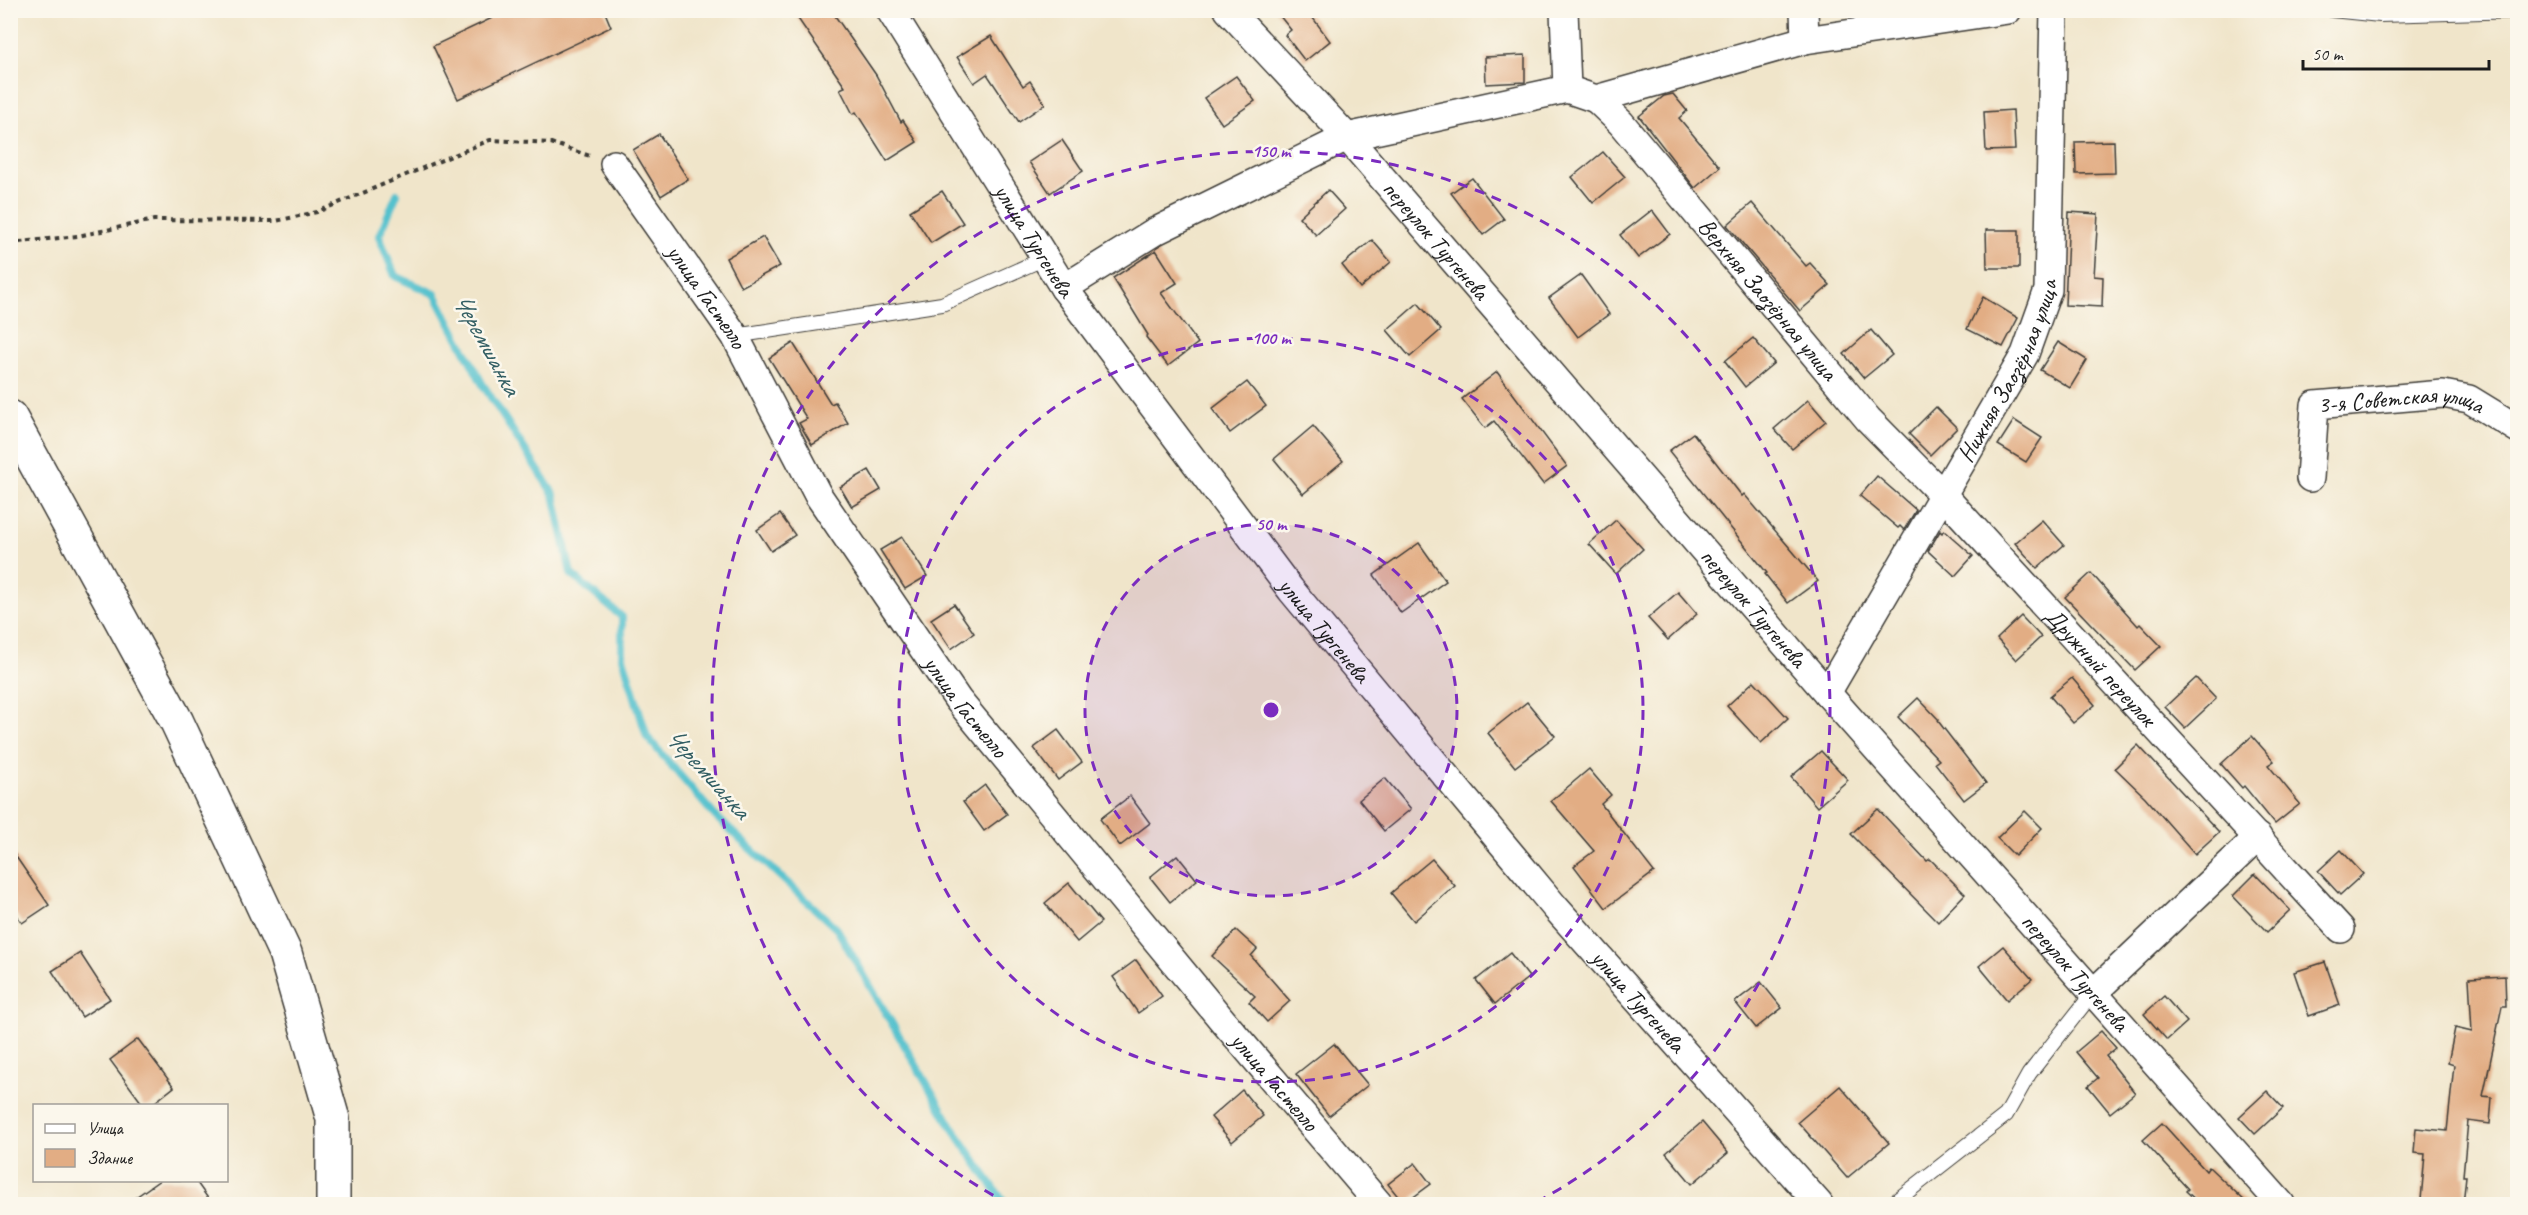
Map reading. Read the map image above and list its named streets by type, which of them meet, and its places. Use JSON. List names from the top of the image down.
{
  "streets": {
    "street": [
      "улица Тургенева",
      "переулок Тургенева",
      "улица Гастелло",
      "Верхняя Заозёрная улица",
      "Нижняя Заозёрная улица",
      "3-я Советская улица",
      "Дружный переулок"
    ]
  },
  "crossings": [
    ["переулок Тургенева", "Нижняя Заозёрная улица"],
    ["Верхняя Заозёрная улица", "Нижняя Заозёрная улица"],
    ["Верхняя Заозёрная улица", "Дружный переулок"],
    ["Нижняя Заозёрная улица", "Дружный переулок"]
  ],
  "water": ["Черемшанка"],
  "legend": ["Улица", "Здание"],
  "scale_bar": "50 m",
  "rings": ["150 m", "100 m", "50 m"]
}
